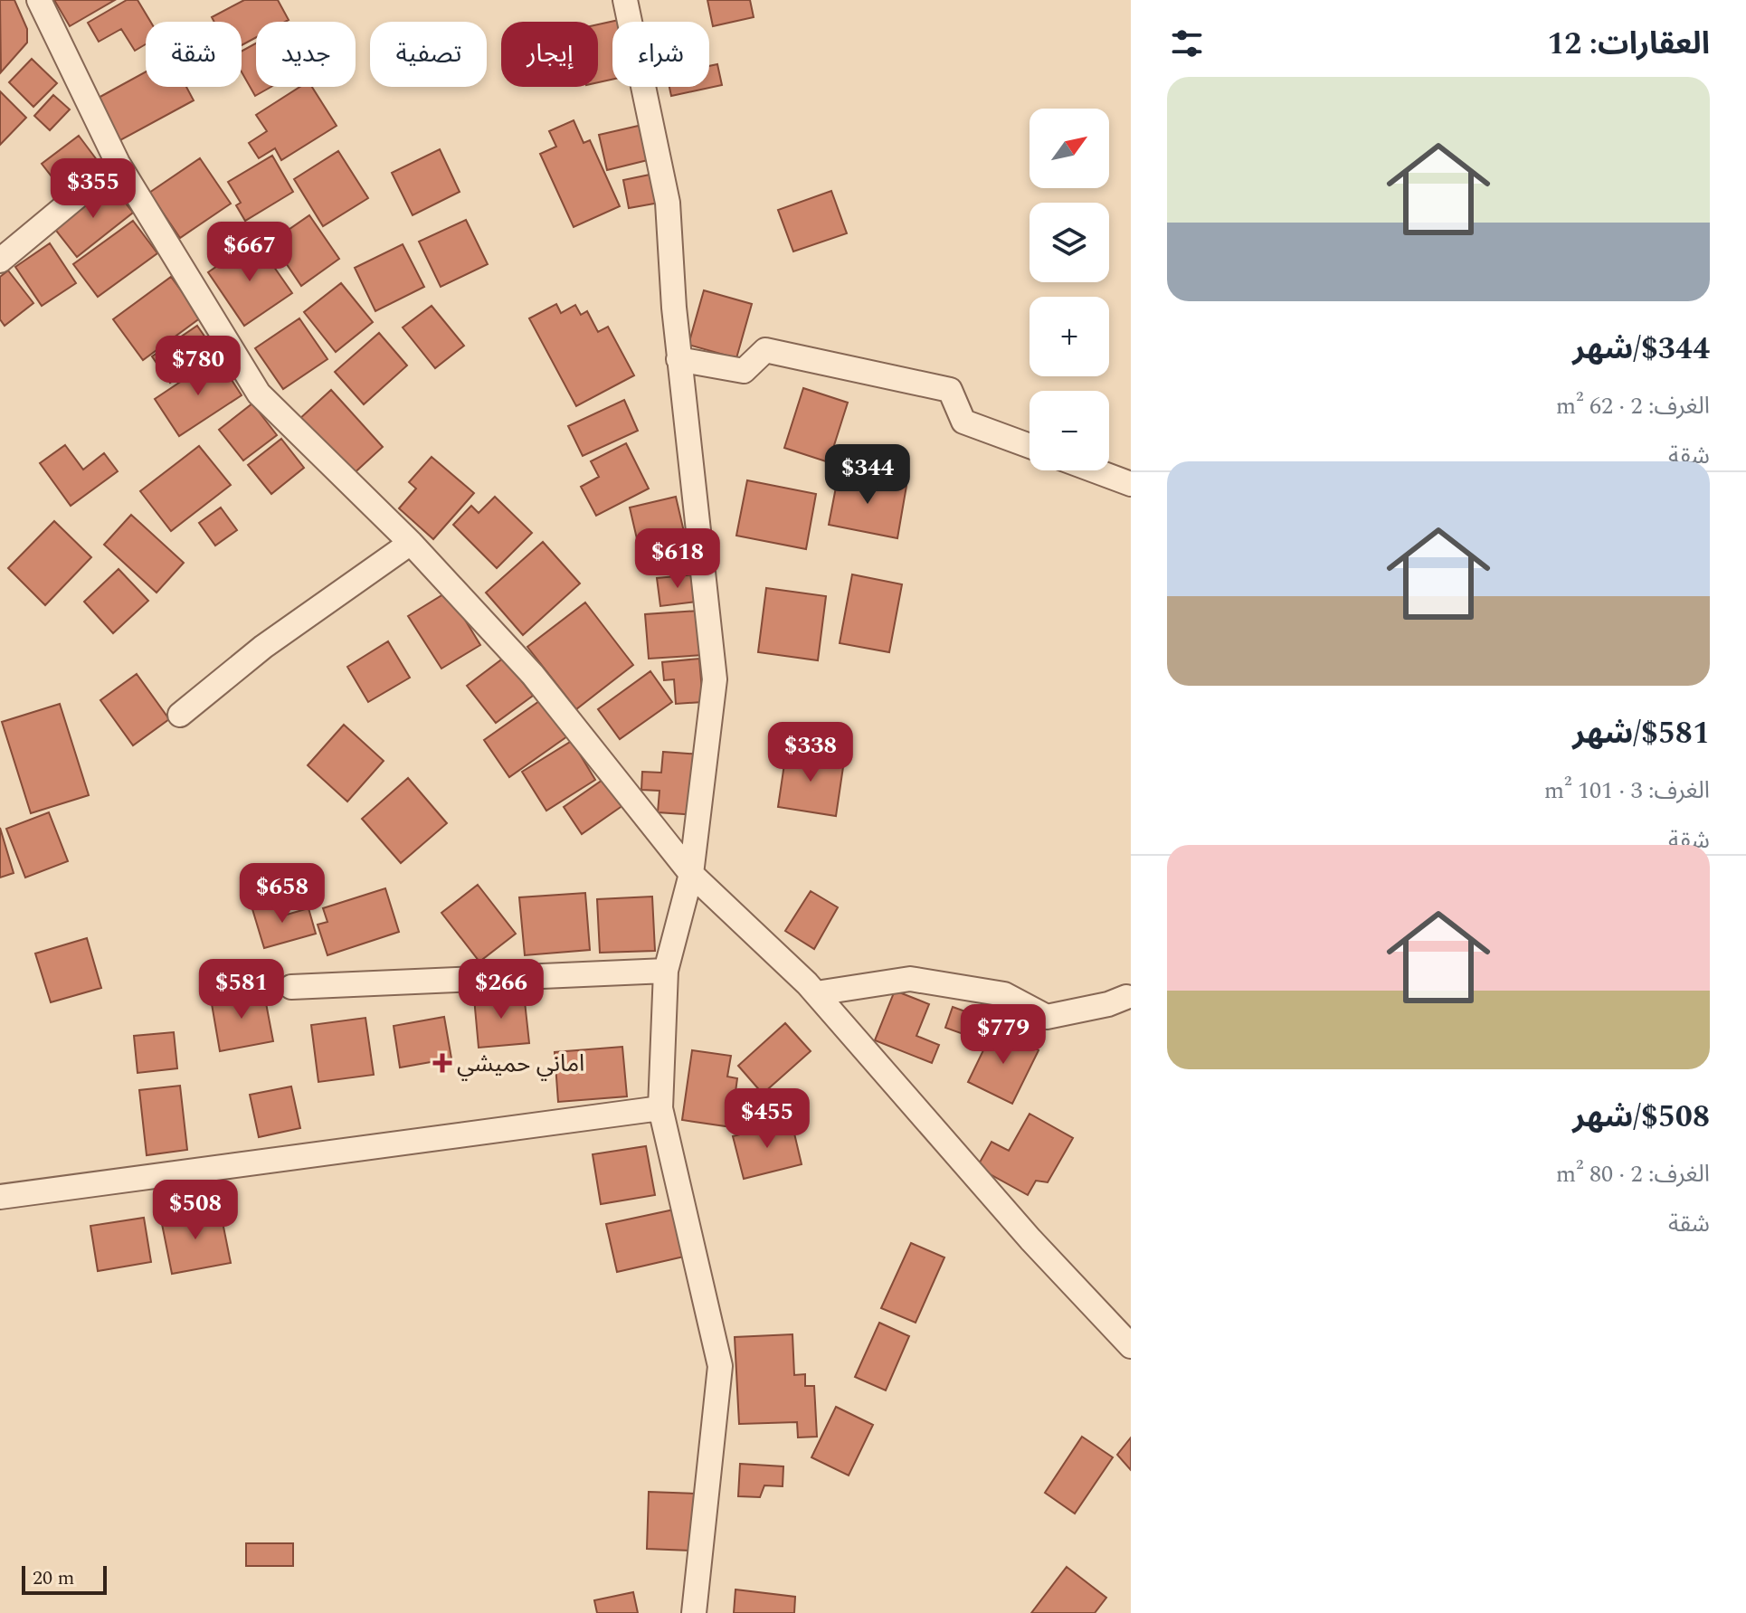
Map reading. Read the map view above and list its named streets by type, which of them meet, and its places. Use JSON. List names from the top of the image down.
{
  "places": {
    "health": ["اماني حميشي"]
  },
  "scale_bar": "20 m",
  "north": "top right",
  "page": {
    "heading": "العقارات: 12",
    "chip": [
      "شراء",
      "إيجار",
      "تصفية",
      "جديد",
      "شقة"
    ],
    "list": [
      {
        "name": "$344/شهر",
        "note": "الغرف: 2 · 62 m² · شقة"
      },
      {
        "name": "$581/شهر",
        "note": "الغرف: 3 · 101 m² · شقة"
      },
      {
        "name": "$508/شهر",
        "note": "الغرف: 2 · 80 m² · شقة"
      }
    ],
    "map_buttons": ["+", "−"],
    "price": [
      "$355",
      "$667",
      "$780",
      "$344",
      "$618",
      "$338",
      "$658",
      "$581",
      "$266",
      "$779",
      "$455",
      "$508"
    ],
    "scale": "20 m"
  }
}
